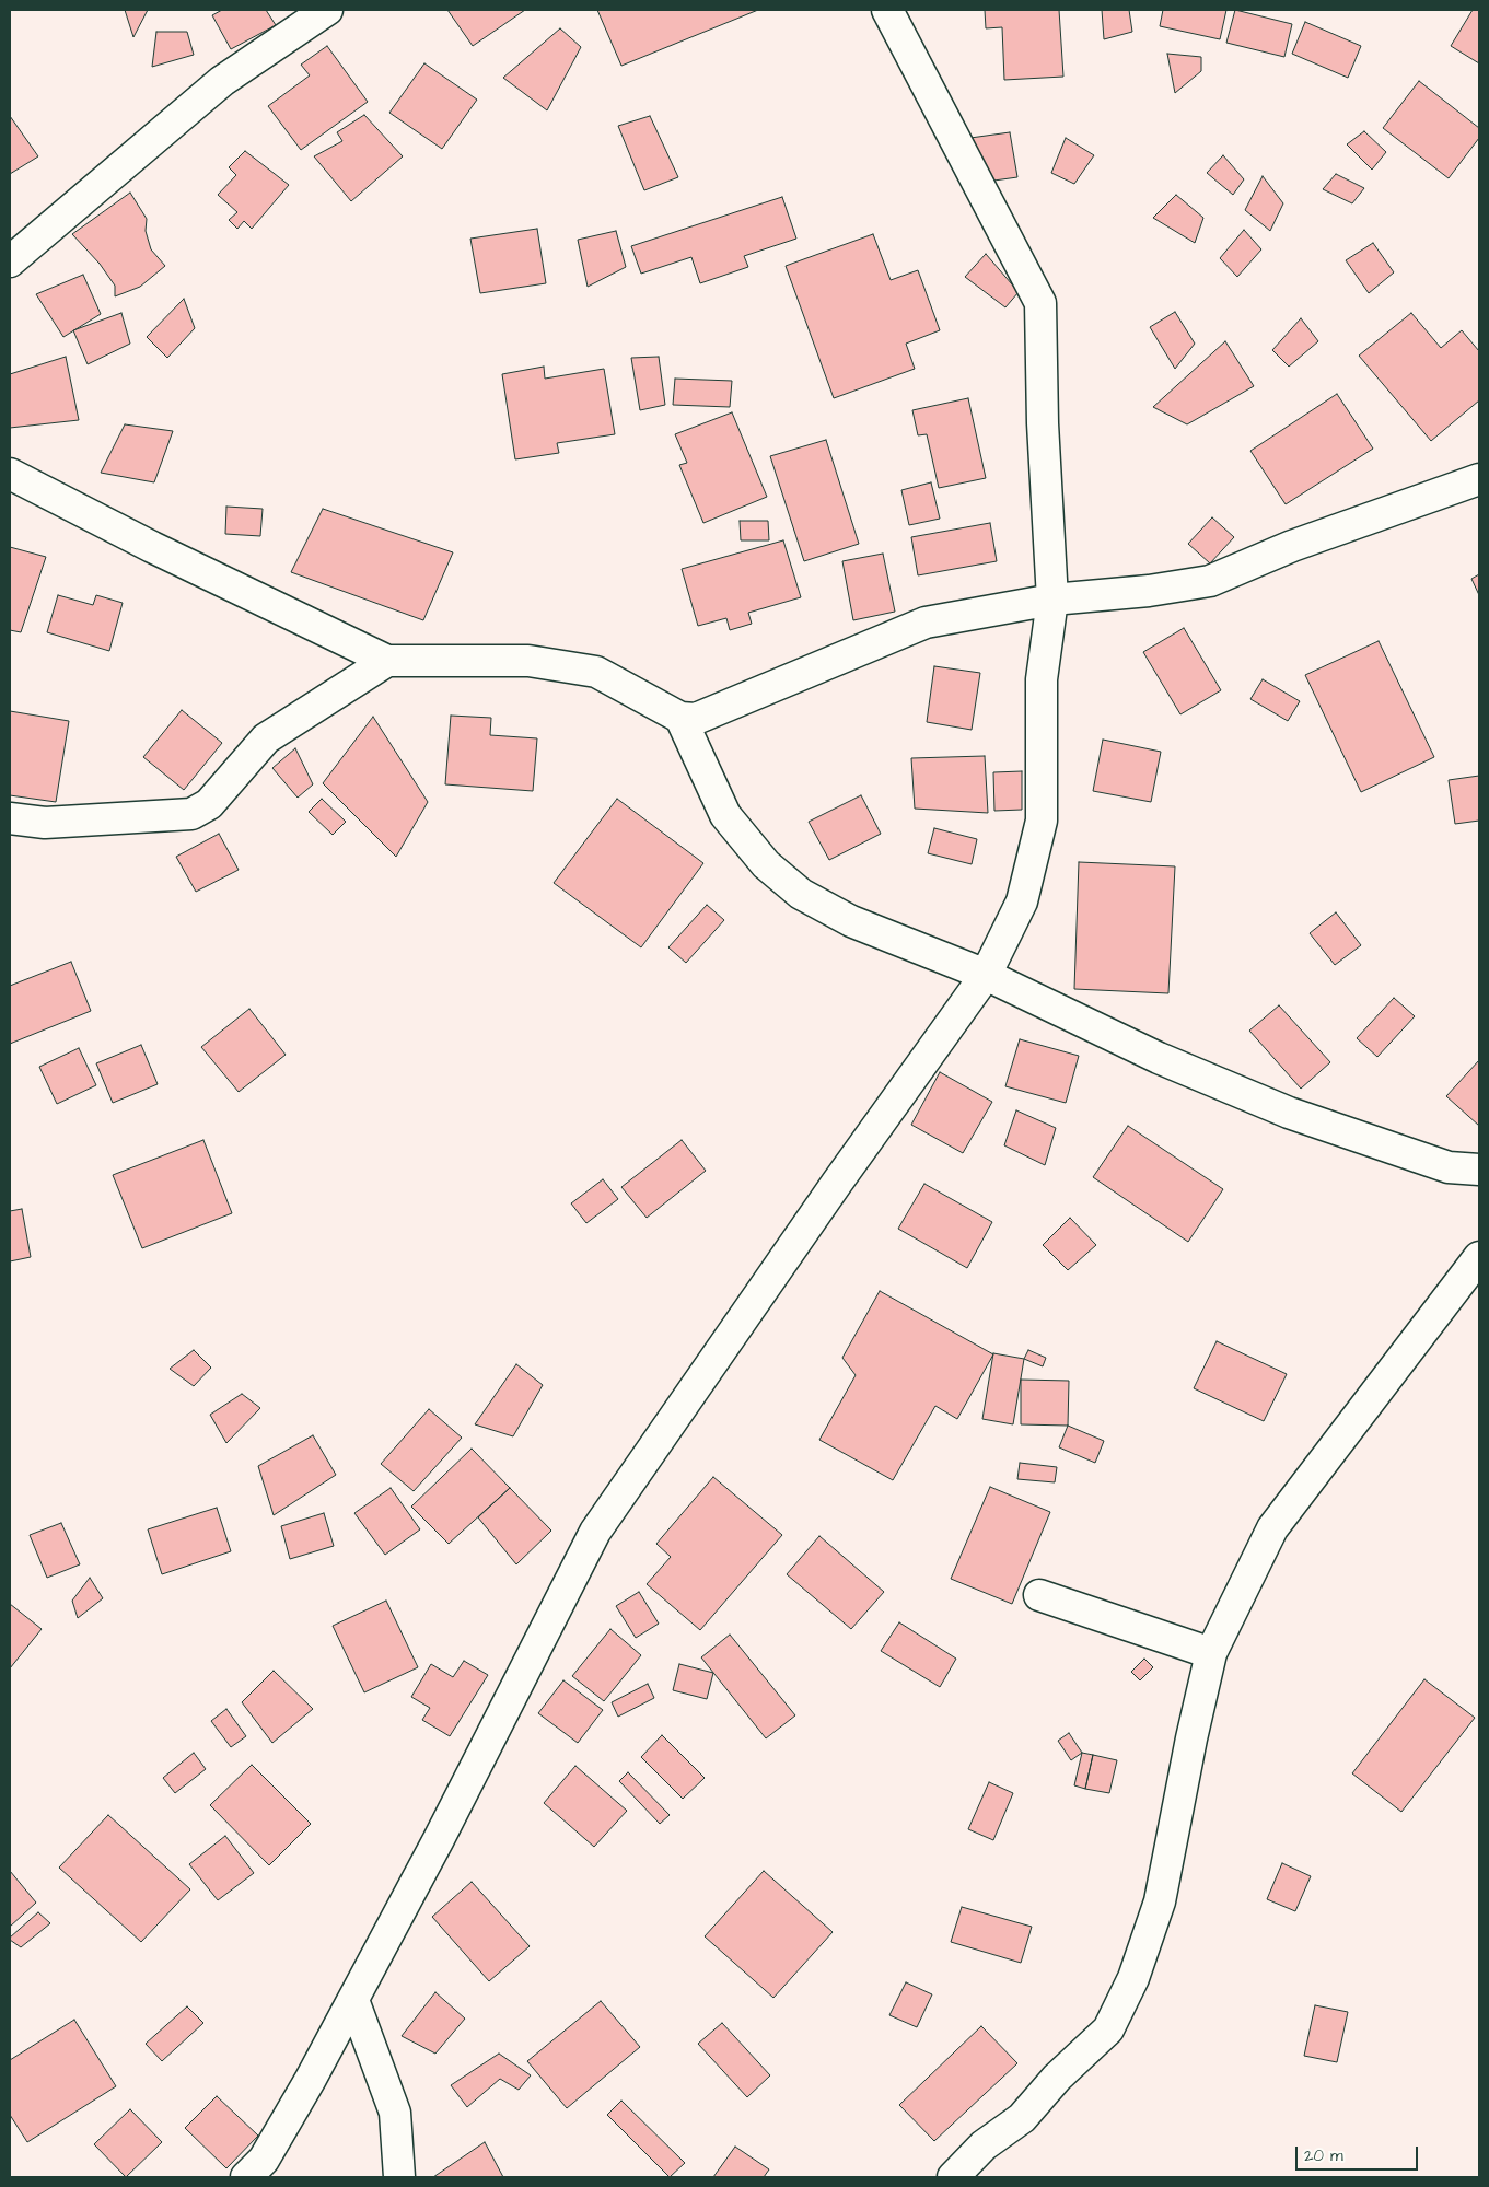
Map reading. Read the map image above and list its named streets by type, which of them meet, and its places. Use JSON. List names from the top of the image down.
{
  "scale_bar": "20 m"
}
